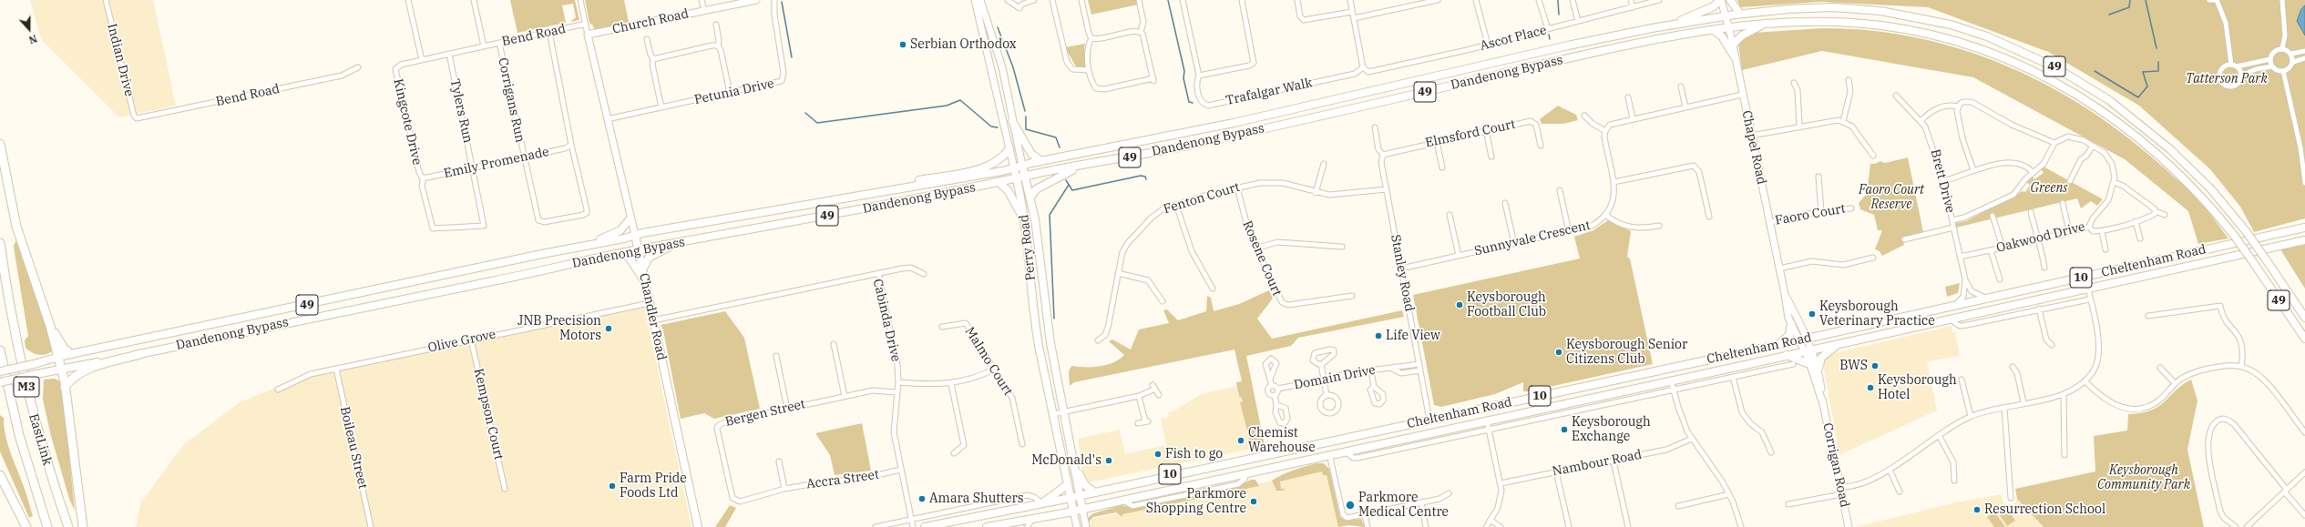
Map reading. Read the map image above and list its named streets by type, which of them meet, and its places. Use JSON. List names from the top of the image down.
{
  "streets": {
    "highway": ["M3", "EastLink"],
    "main road": [
      "Church Road",
      "49",
      "Dandenong Bypass",
      "Chapel Road",
      "Perry Road",
      "Cheltenham Road",
      "10",
      "Chandler Road",
      "Corrigan Road"
    ],
    "street": [
      "Bend Road",
      "Ascot Place",
      "Indian Drive",
      "Petunia Drive",
      "Trafalgar Walk",
      "Corrigans Run",
      "Tylers Run",
      "Kingcote Drive",
      "Elmsford Court",
      "Emily Promenade",
      "Brett Drive",
      "Fenton Court",
      "Faoro Court",
      "Oakwood Drive",
      "Sunnyvale Crescent",
      "Rosene Court",
      "Stanley Road",
      "Cabinda Drive",
      "Olive Grove",
      "Malmo Court",
      "Domain Drive",
      "Bergen Street",
      "Kempson Court",
      "Boileau Street",
      "Nambour Road",
      "Accra Street"
    ]
  },
  "crossings": [
    ["Church Road", "Chandler Road"],
    ["Bend Road", "Indian Drive"],
    ["Bend Road", "Corrigans Run"],
    ["Bend Road", "Tylers Run"],
    ["Bend Road", "Kingcote Drive"],
    ["Bend Road", "Chandler Road"],
    ["Ascot Place", "Trafalgar Walk"],
    ["Dandenong Bypass", "Chapel Road"],
    ["Dandenong Bypass", "Perry Road"],
    ["Dandenong Bypass", "Chandler Road"],
    ["Petunia Drive", "Chandler Road"],
    ["Corrigans Run", "Emily Promenade"],
    ["Tylers Run", "Kingcote Drive"],
    ["Tylers Run", "Emily Promenade"],
    ["Kingcote Drive", "Emily Promenade"],
    ["Elmsford Court", "Stanley Road"],
    ["Chapel Road", "Faoro Court"],
    ["Chapel Road", "Cheltenham Road"],
    ["Chapel Road", "Corrigan Road"],
    ["Brett Drive", "Oakwood Drive"],
    ["Brett Drive", "Cheltenham Road"],
    ["Fenton Court", "Rosene Court"],
    ["Fenton Court", "Stanley Road"],
    ["Sunnyvale Crescent", "Stanley Road"],
    ["Perry Road", "Cheltenham Road"],
    ["Cheltenham Road", "Stanley Road"],
    ["Cheltenham Road", "Corrigan Road"],
    ["Stanley Road", "Domain Drive"],
    ["Chandler Road", "Cabinda Drive"],
    ["Chandler Road", "Olive Grove"],
    ["Cabinda Drive", "Bergen Street"],
    ["Cabinda Drive", "Accra Street"],
    ["Olive Grove", "Kempson Court"],
    ["Olive Grove", "Boileau Street"],
    ["Bergen Street", "Accra Street"]
  ],
  "parks": [
    "Tatterson Park",
    "Greens",
    "Faoro Court Reserve",
    "Keysborough Community Park"
  ],
  "places": [
    "Serbian Orthodox",
    "Keysborough Football Club",
    "Keysborough Veterinary Practice",
    "JNB Precision Motors",
    "Life View",
    "Keysborough Senior Citizens Club",
    "BWS",
    "Keysborough Hotel",
    "Keysborough Exchange",
    "Chemist Warehouse",
    "Fish to go",
    "McDonald's",
    "Farm Pride Foods Ltd",
    "Amara Shutters",
    "Parkmore Shopping Centre",
    "Parkmore Medical Centre",
    "Resurrection School"
  ],
  "north": "bottom"
}
